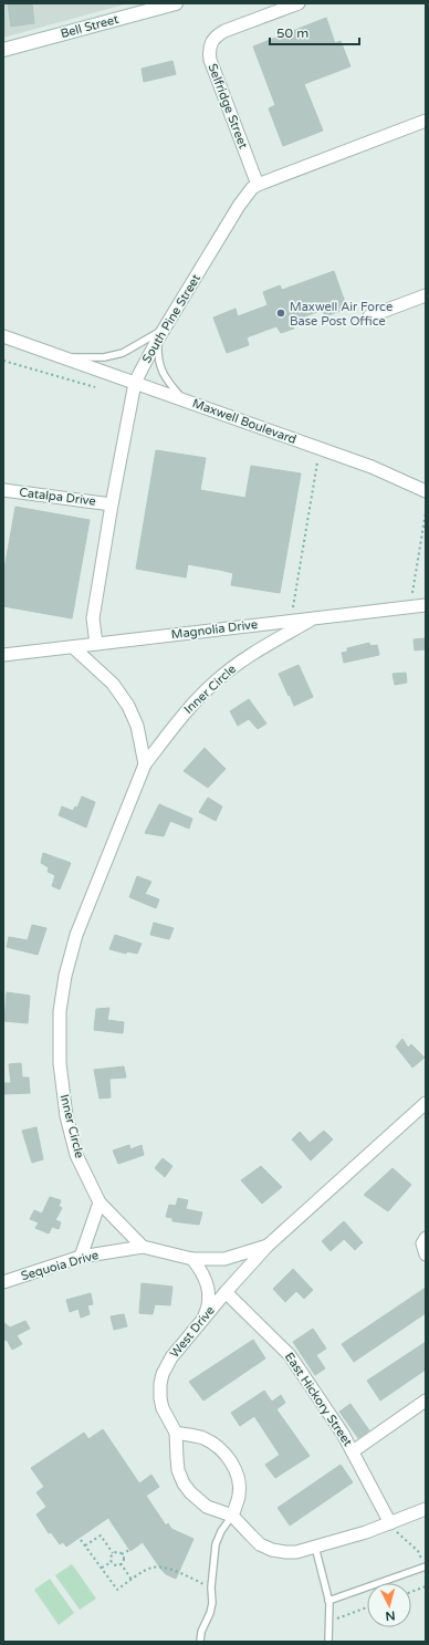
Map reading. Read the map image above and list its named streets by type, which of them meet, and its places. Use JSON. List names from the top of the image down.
{
  "streets": {
    "main road": ["Bell Street"],
    "street": [
      "Selfridge Street",
      "South Pine Street",
      "Maxwell Boulevard",
      "Catalpa Drive",
      "Magnolia Drive",
      "Inner Circle",
      "Sequoia Drive",
      "West Drive",
      "East Hickory Street"
    ]
  },
  "crossings": [
    ["Selfridge Street", "South Pine Street"],
    ["South Pine Street", "Maxwell Boulevard"],
    ["South Pine Street", "Catalpa Drive"],
    ["South Pine Street", "Magnolia Drive"],
    ["Magnolia Drive", "Inner Circle"],
    ["Inner Circle", "Sequoia Drive"],
    ["West Drive", "East Hickory Street"]
  ],
  "places": ["Maxwell Air Force Base Post Office"],
  "scale_bar": "50 m",
  "north": "bottom"
}
